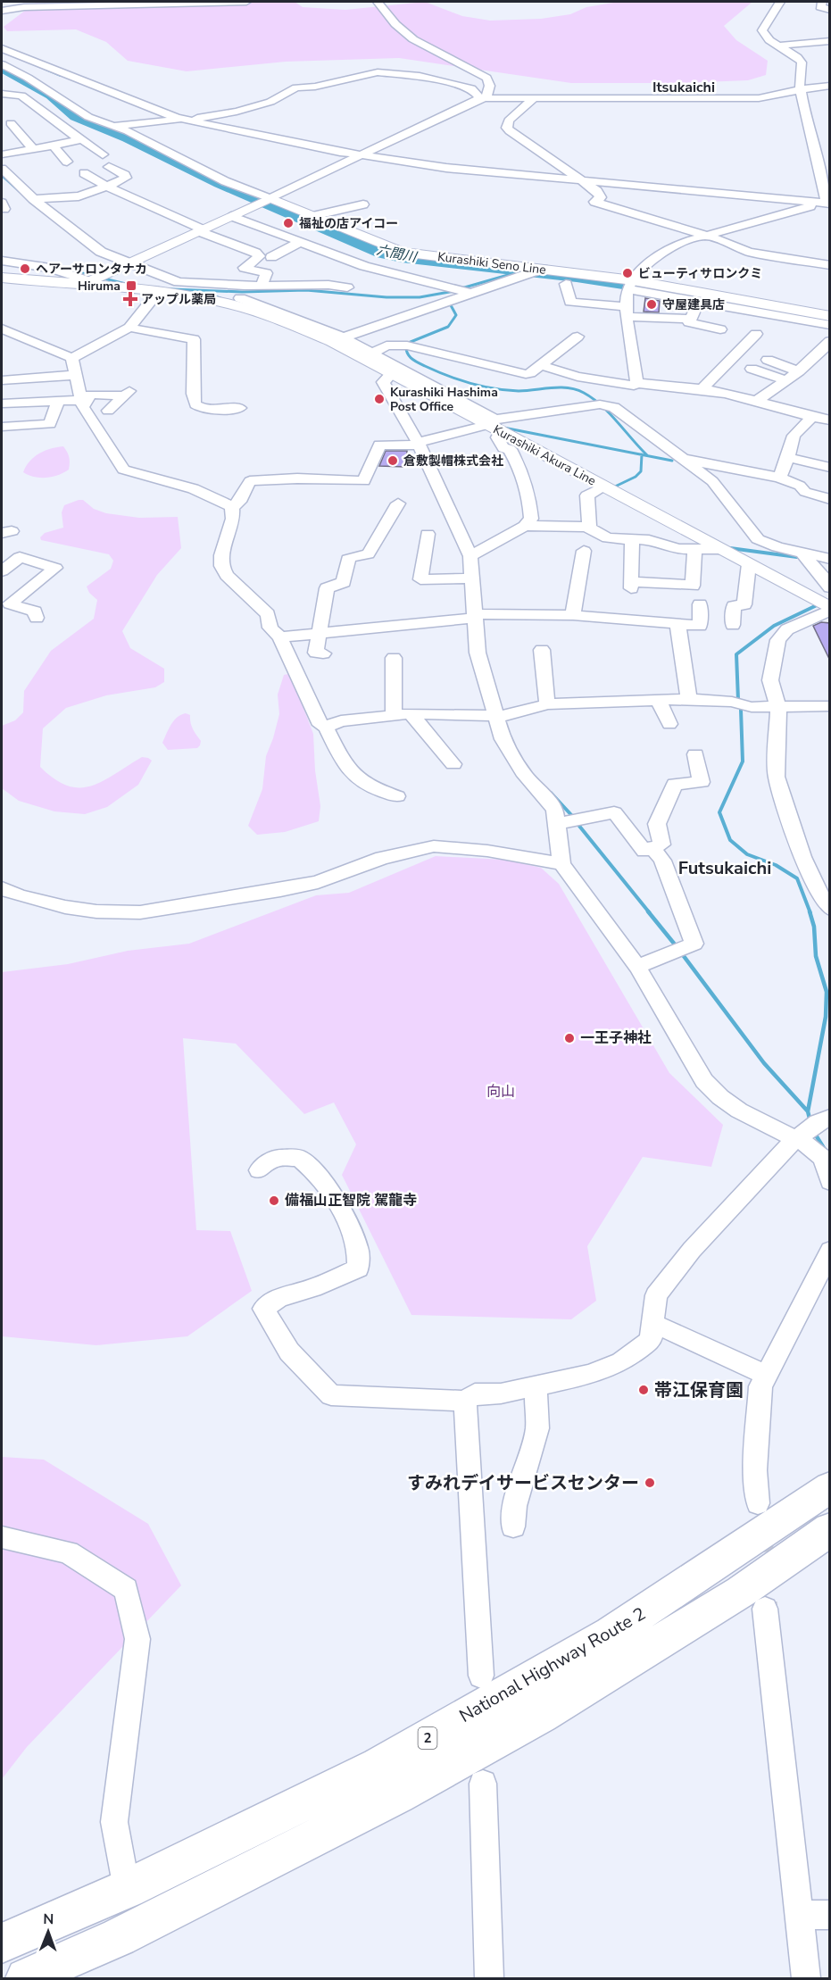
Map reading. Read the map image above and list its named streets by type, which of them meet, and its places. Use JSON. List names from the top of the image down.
{
  "streets": {
    "highway": ["National Highway Route 2", "2"],
    "main road": ["Kurashiki Seno Line", "Kurashiki Akura Line"]
  },
  "districts": ["Itsukaichi", "Futsukaichi"],
  "water": ["六間川"],
  "parks": ["向山"],
  "places": {
    "other": [
      "福祉の店アイコー",
      "ヘアーサロンタナカ",
      "ビューティサロンクミ",
      "守屋建具店",
      "Kurashiki Hashima Post Office",
      "倉敷製帽株式会社",
      "一王子神社",
      "備福山正智院 駕龍寺",
      "帯江保育園",
      "すみれデイサービスセンター"
    ],
    "transit": ["Hiruma"],
    "health": ["アップル薬局"]
  },
  "north": "top"
}
